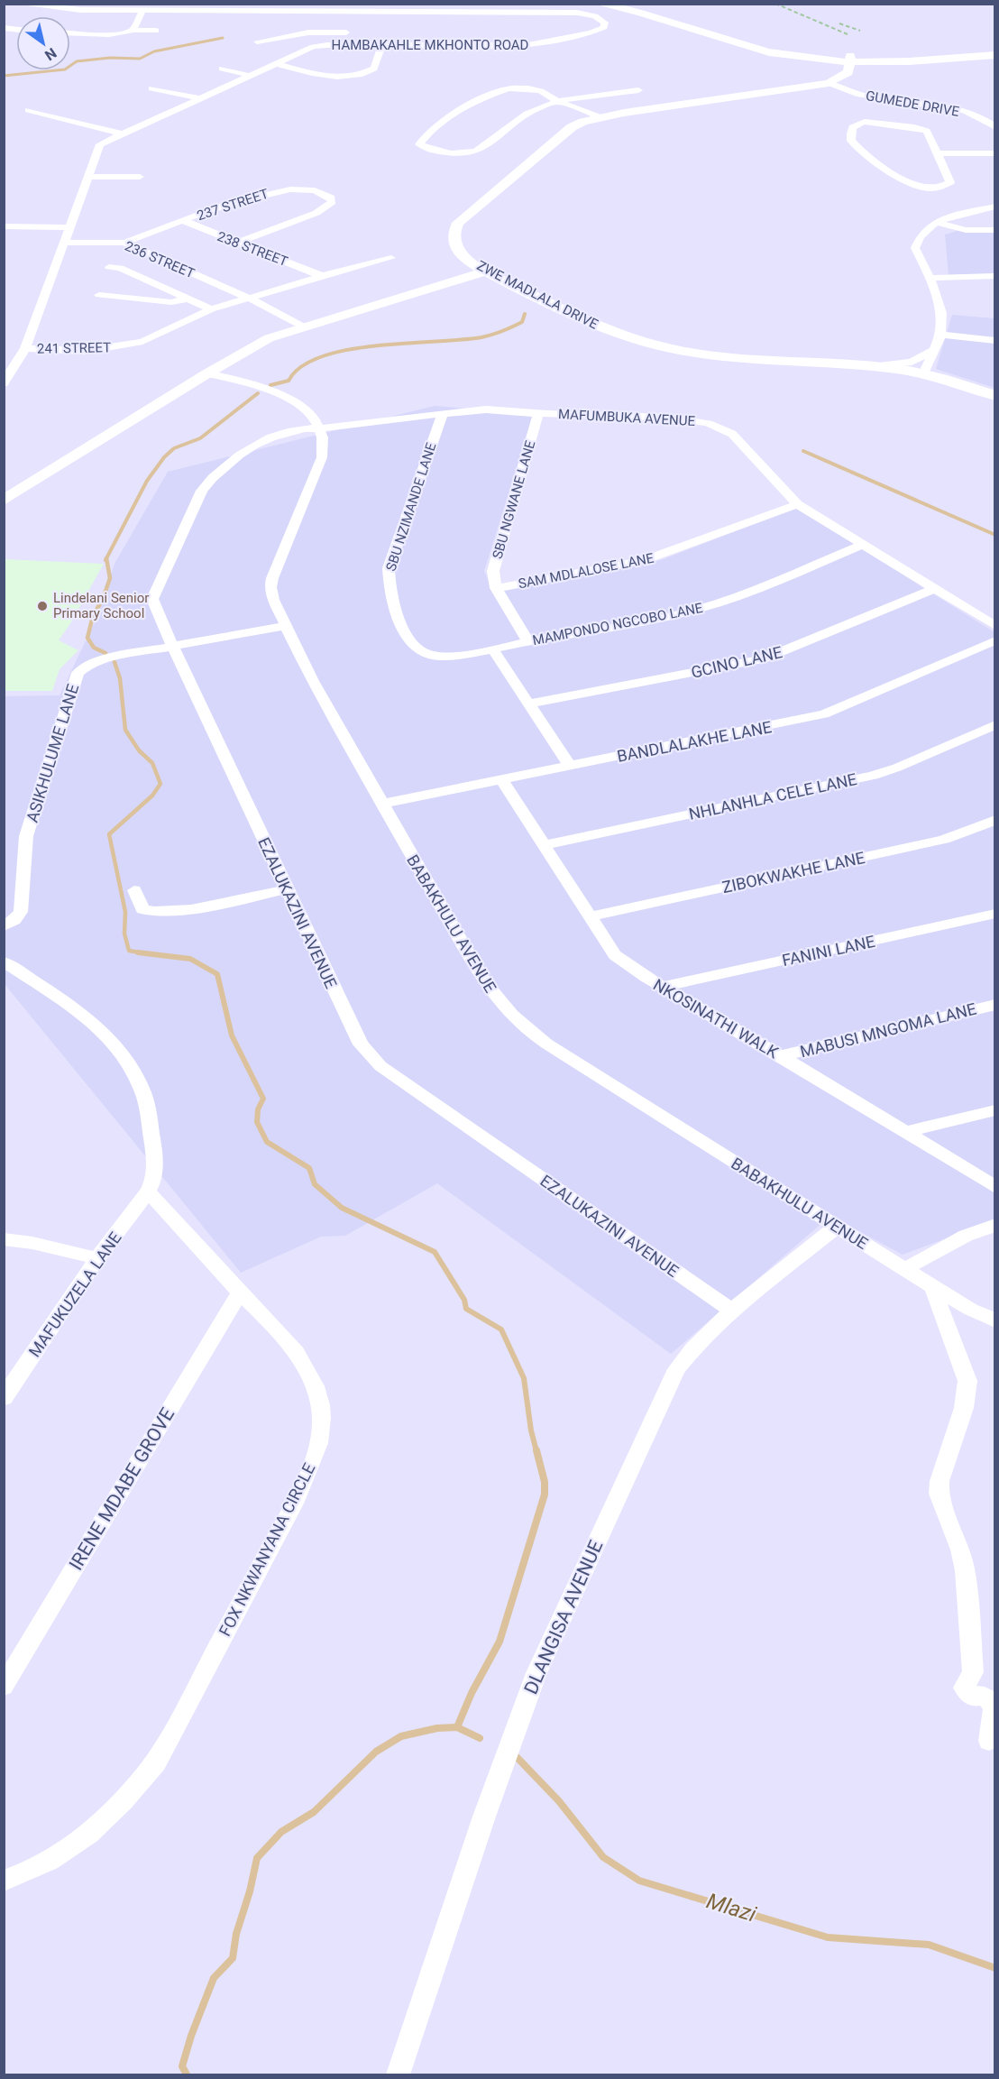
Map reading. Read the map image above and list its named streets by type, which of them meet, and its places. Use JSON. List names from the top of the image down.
{
  "streets": {
    "street": [
      "HAMBAKAHLE MKHONTO ROAD",
      "GUMEDE DRIVE",
      "237 STREET",
      "238 STREET",
      "236 STREET",
      "ZWE MADLALA DRIVE",
      "241 STREET",
      "MAFUMBUKA AVENUE",
      "SBU NGWANE LANE",
      "SBU NZIMANDE LANE",
      "SAM MDLALOSE LANE",
      "MAMPONDO NGCOBO LANE",
      "GCINO LANE",
      "BANDLALAKHE LANE",
      "ASIKHULUME LANE",
      "NHLANHLA CELE LANE",
      "ZIBOKWAKHE LANE",
      "EZALUKAZINI AVENUE",
      "BABAKHULU AVENUE",
      "FANINI LANE",
      "NKOSINATHI WALK",
      "MABUSI MNGOMA LANE",
      "MAFUKUZELA LANE",
      "IRENE MDABE GROVE",
      "FOX NKWANYANA CIRCLE",
      "DLANGISA AVENUE"
    ]
  },
  "crossings": [
    ["HAMBAKAHLE MKHONTO ROAD", "236 STREET"],
    ["HAMBAKAHLE MKHONTO ROAD", "241 STREET"],
    ["GUMEDE DRIVE", "ZWE MADLALA DRIVE"],
    ["237 STREET", "238 STREET"],
    ["237 STREET", "236 STREET"],
    ["238 STREET", "241 STREET"],
    ["236 STREET", "241 STREET"],
    ["MAFUMBUKA AVENUE", "SBU NGWANE LANE"],
    ["MAFUMBUKA AVENUE", "SBU NZIMANDE LANE"],
    ["MAFUMBUKA AVENUE", "SAM MDLALOSE LANE"],
    ["MAFUMBUKA AVENUE", "MAMPONDO NGCOBO LANE"],
    ["MAFUMBUKA AVENUE", "GCINO LANE"],
    ["MAFUMBUKA AVENUE", "EZALUKAZINI AVENUE"],
    ["MAFUMBUKA AVENUE", "BABAKHULU AVENUE"],
    ["SBU NGWANE LANE", "SAM MDLALOSE LANE"],
    ["SBU NZIMANDE LANE", "MAMPONDO NGCOBO LANE"],
    ["BANDLALAKHE LANE", "BABAKHULU AVENUE"],
    ["BANDLALAKHE LANE", "NKOSINATHI WALK"],
    ["ASIKHULUME LANE", "EZALUKAZINI AVENUE"],
    ["ASIKHULUME LANE", "BABAKHULU AVENUE"],
    ["NHLANHLA CELE LANE", "NKOSINATHI WALK"],
    ["ZIBOKWAKHE LANE", "NKOSINATHI WALK"],
    ["EZALUKAZINI AVENUE", "BABAKHULU AVENUE"],
    ["EZALUKAZINI AVENUE", "DLANGISA AVENUE"],
    ["BABAKHULU AVENUE", "DLANGISA AVENUE"],
    ["FANINI LANE", "NKOSINATHI WALK"],
    ["NKOSINATHI WALK", "MABUSI MNGOMA LANE"],
    ["MAFUKUZELA LANE", "FOX NKWANYANA CIRCLE"],
    ["IRENE MDABE GROVE", "FOX NKWANYANA CIRCLE"]
  ],
  "water": ["Mlazi"],
  "places": ["Lindelani Senior Primary School"],
  "north": "bottom right"
}
